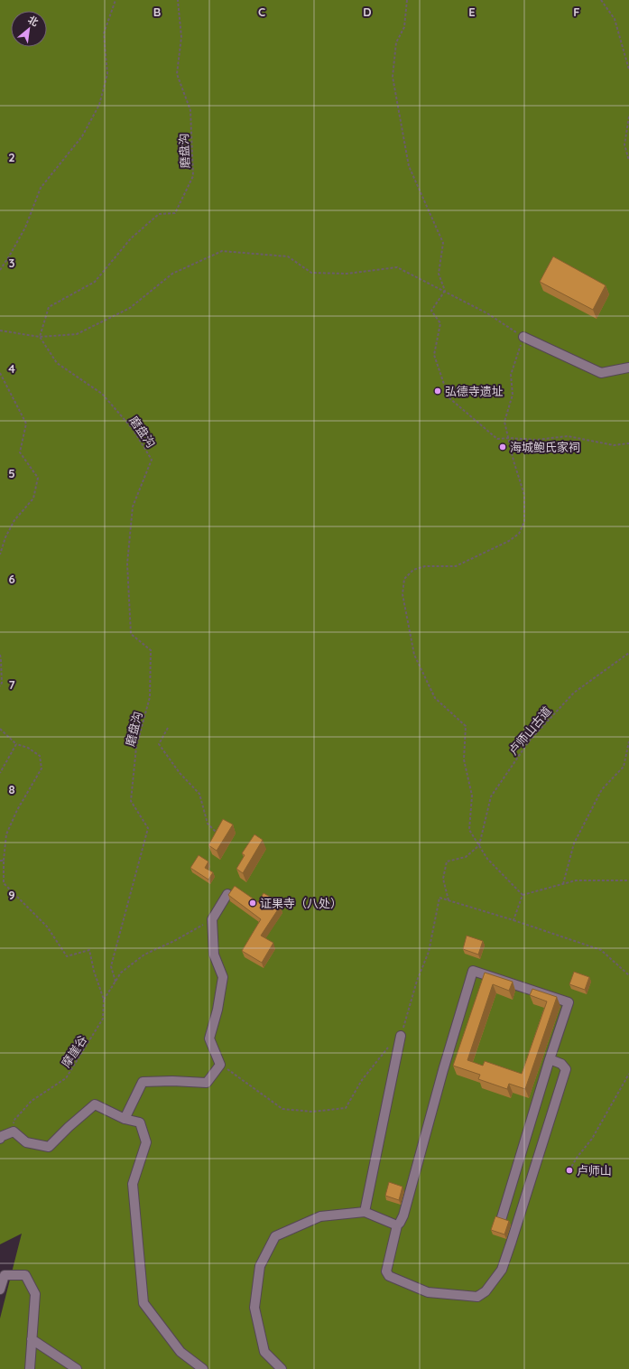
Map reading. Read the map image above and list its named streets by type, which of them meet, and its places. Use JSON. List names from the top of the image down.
{
  "streets": {
    "path": ["磨盘沟", "卢师山古道", "摩崖谷"]
  },
  "places": [
    "弘德寺遗址",
    "海城鲍氏家祠",
    "证果寺（八处）",
    "卢师山"
  ],
  "north": "top right",
  "grid": {
    "columns": [
      "B",
      "C",
      "D",
      "E",
      "F"
    ],
    "rows": [
      "2",
      "3",
      "4",
      "5",
      "6",
      "7",
      "8",
      "9"
    ]
  }
}
